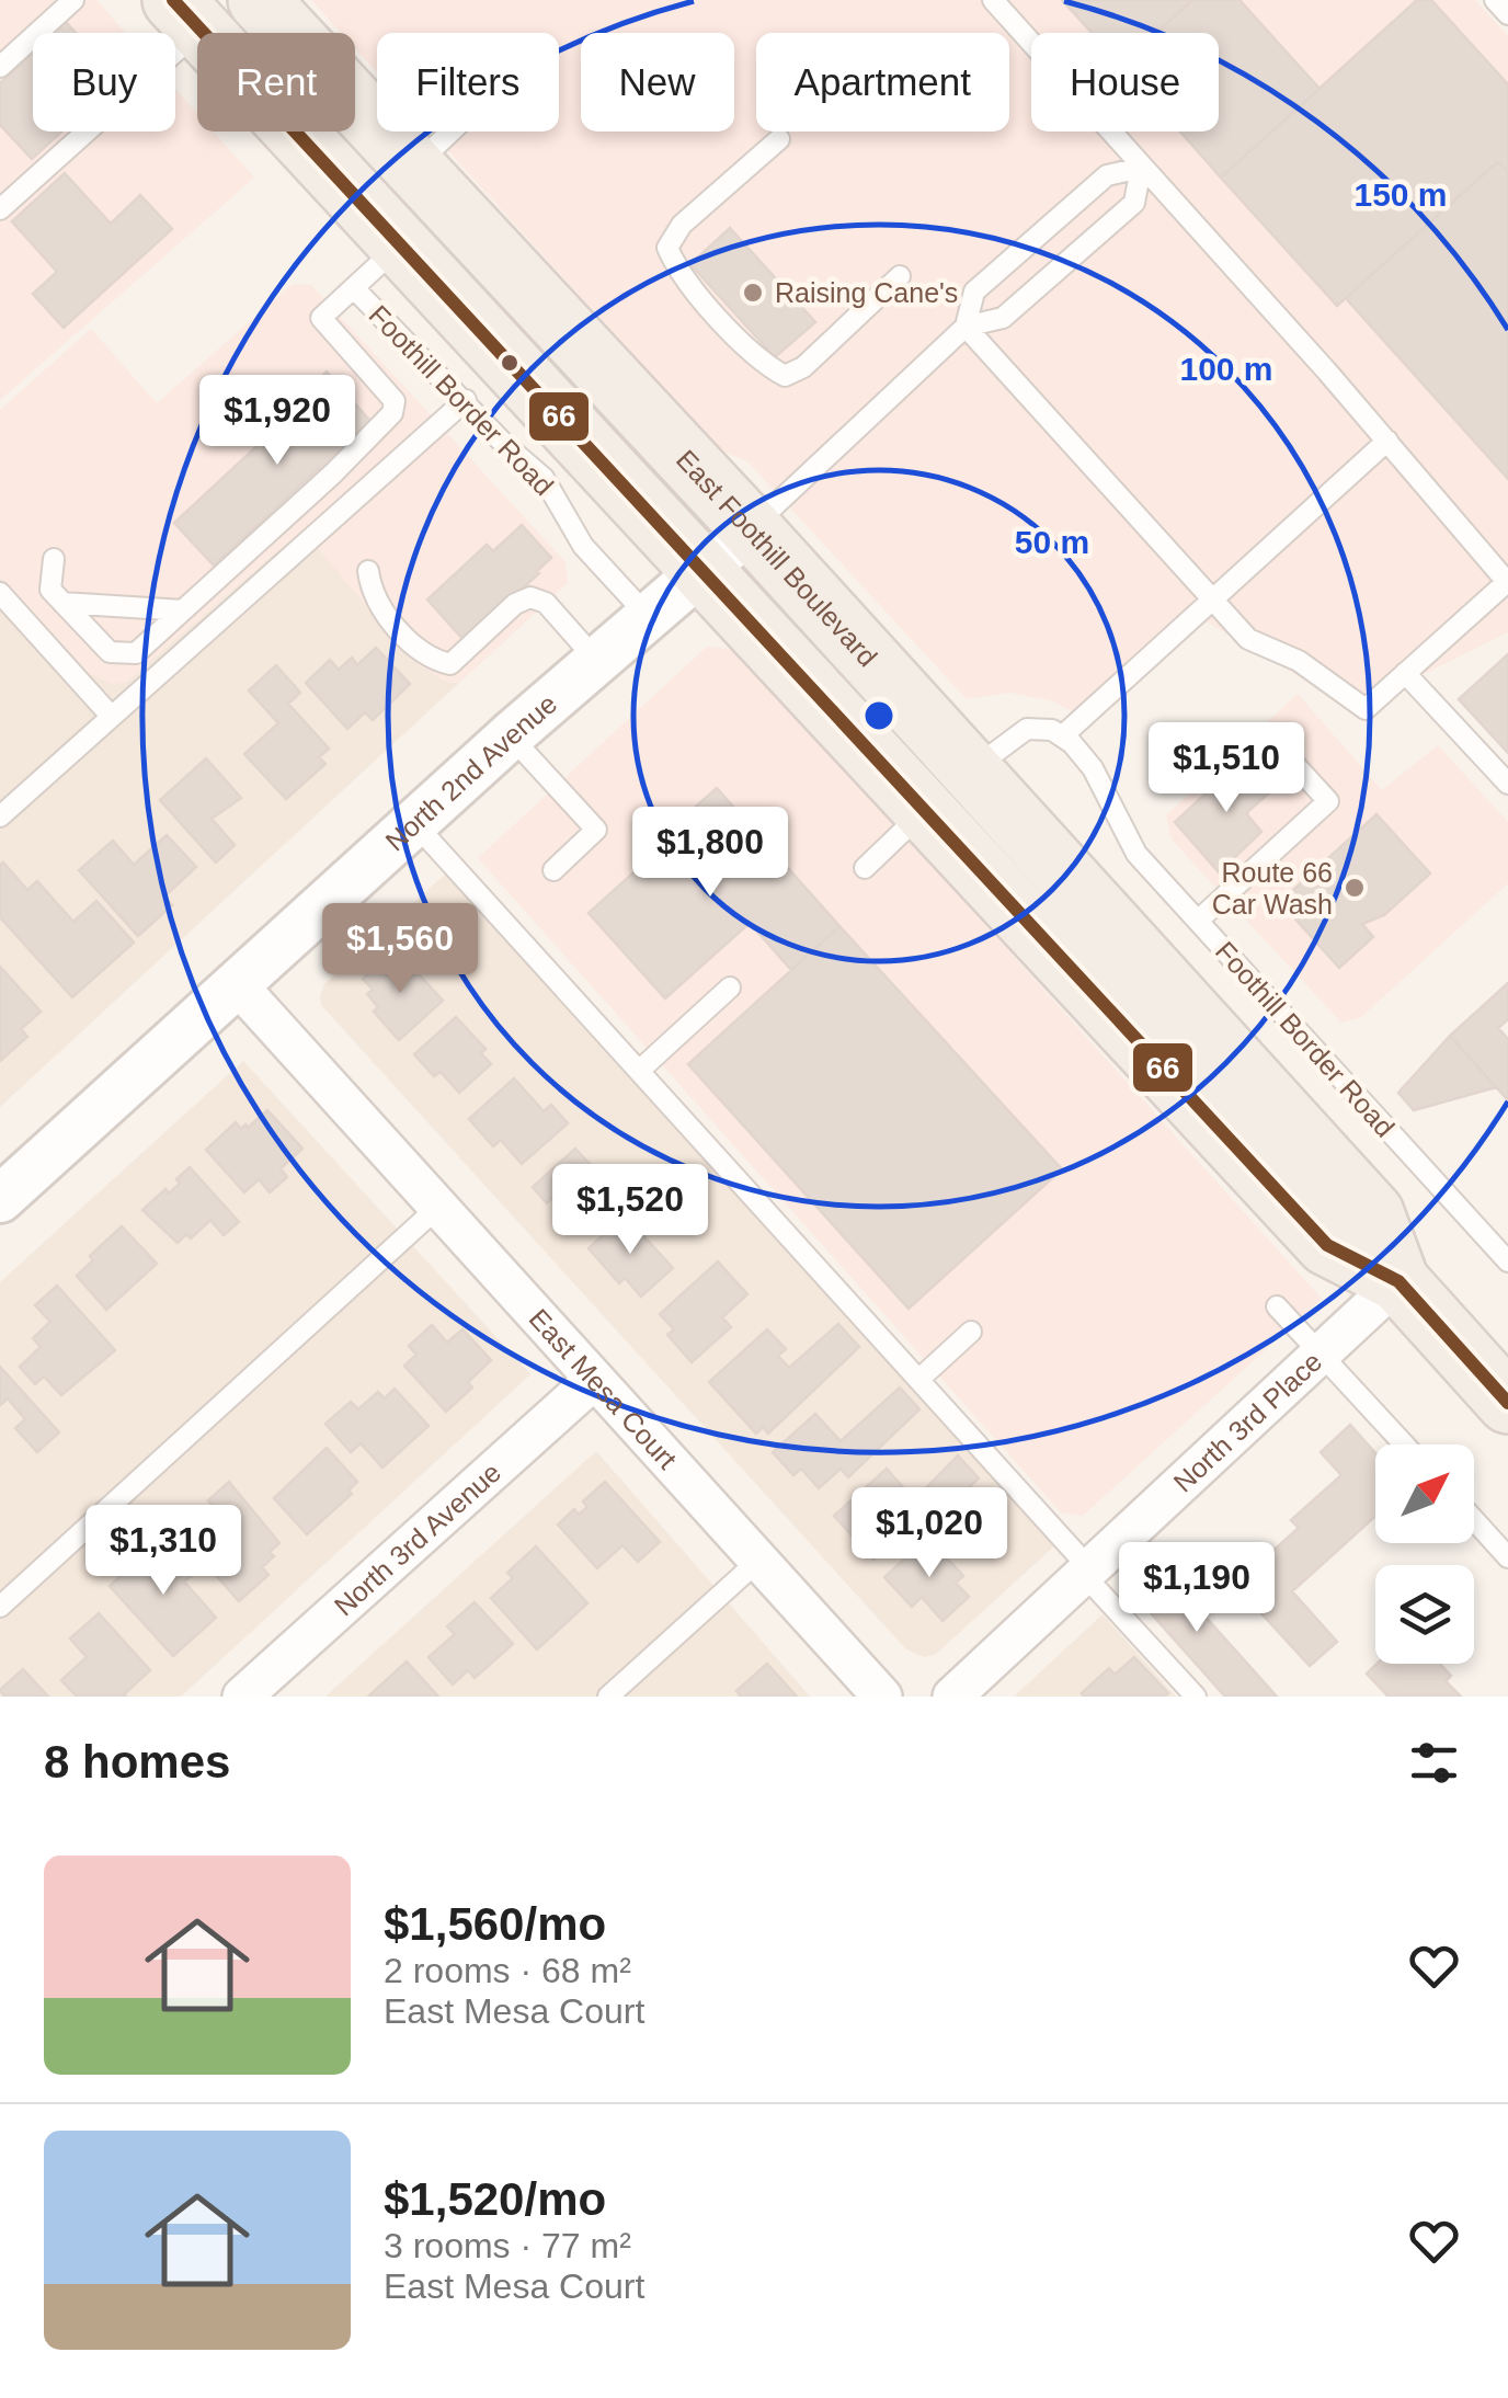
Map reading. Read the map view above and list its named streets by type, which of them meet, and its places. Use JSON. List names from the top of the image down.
{
  "streets": {
    "main road": ["East Foothill Boulevard"],
    "street": [
      "North 2nd Avenue",
      "East Mesa Court",
      "North 3rd Place",
      "North 3rd Avenue"
    ],
    "lane": ["Foothill Border Road"]
  },
  "crossings": [
    ["Foothill Border Road", "East Foothill Boulevard"],
    ["Foothill Border Road", "North 2nd Avenue"],
    ["East Foothill Boulevard", "North 2nd Avenue"],
    ["East Foothill Boulevard", "North 3rd Place"],
    ["North 2nd Avenue", "East Mesa Court"],
    ["East Mesa Court", "North 3rd Avenue"]
  ],
  "places": ["Raising Cane's", "Route 66 Car Wash"],
  "lines": ["transit line 66"],
  "north": "top right",
  "page": {
    "chip": [
      "Buy",
      "Rent",
      "Filters",
      "New",
      "Apartment",
      "House"
    ],
    "price": [
      "$1,920",
      "$1,510",
      "$1,800",
      "$1,560",
      "$1,520",
      "$1,020",
      "$1,310",
      "$1,190"
    ],
    "heading": "8 homes",
    "list": [
      {
        "name": "$1,560/mo",
        "note": "2 rooms · 68 m² · East Mesa Court"
      },
      {
        "name": "$1,520/mo",
        "note": "3 rooms · 77 m² · East Mesa Court"
      }
    ]
  },
  "rings": ["150 m", "100 m", "50 m"]
}
